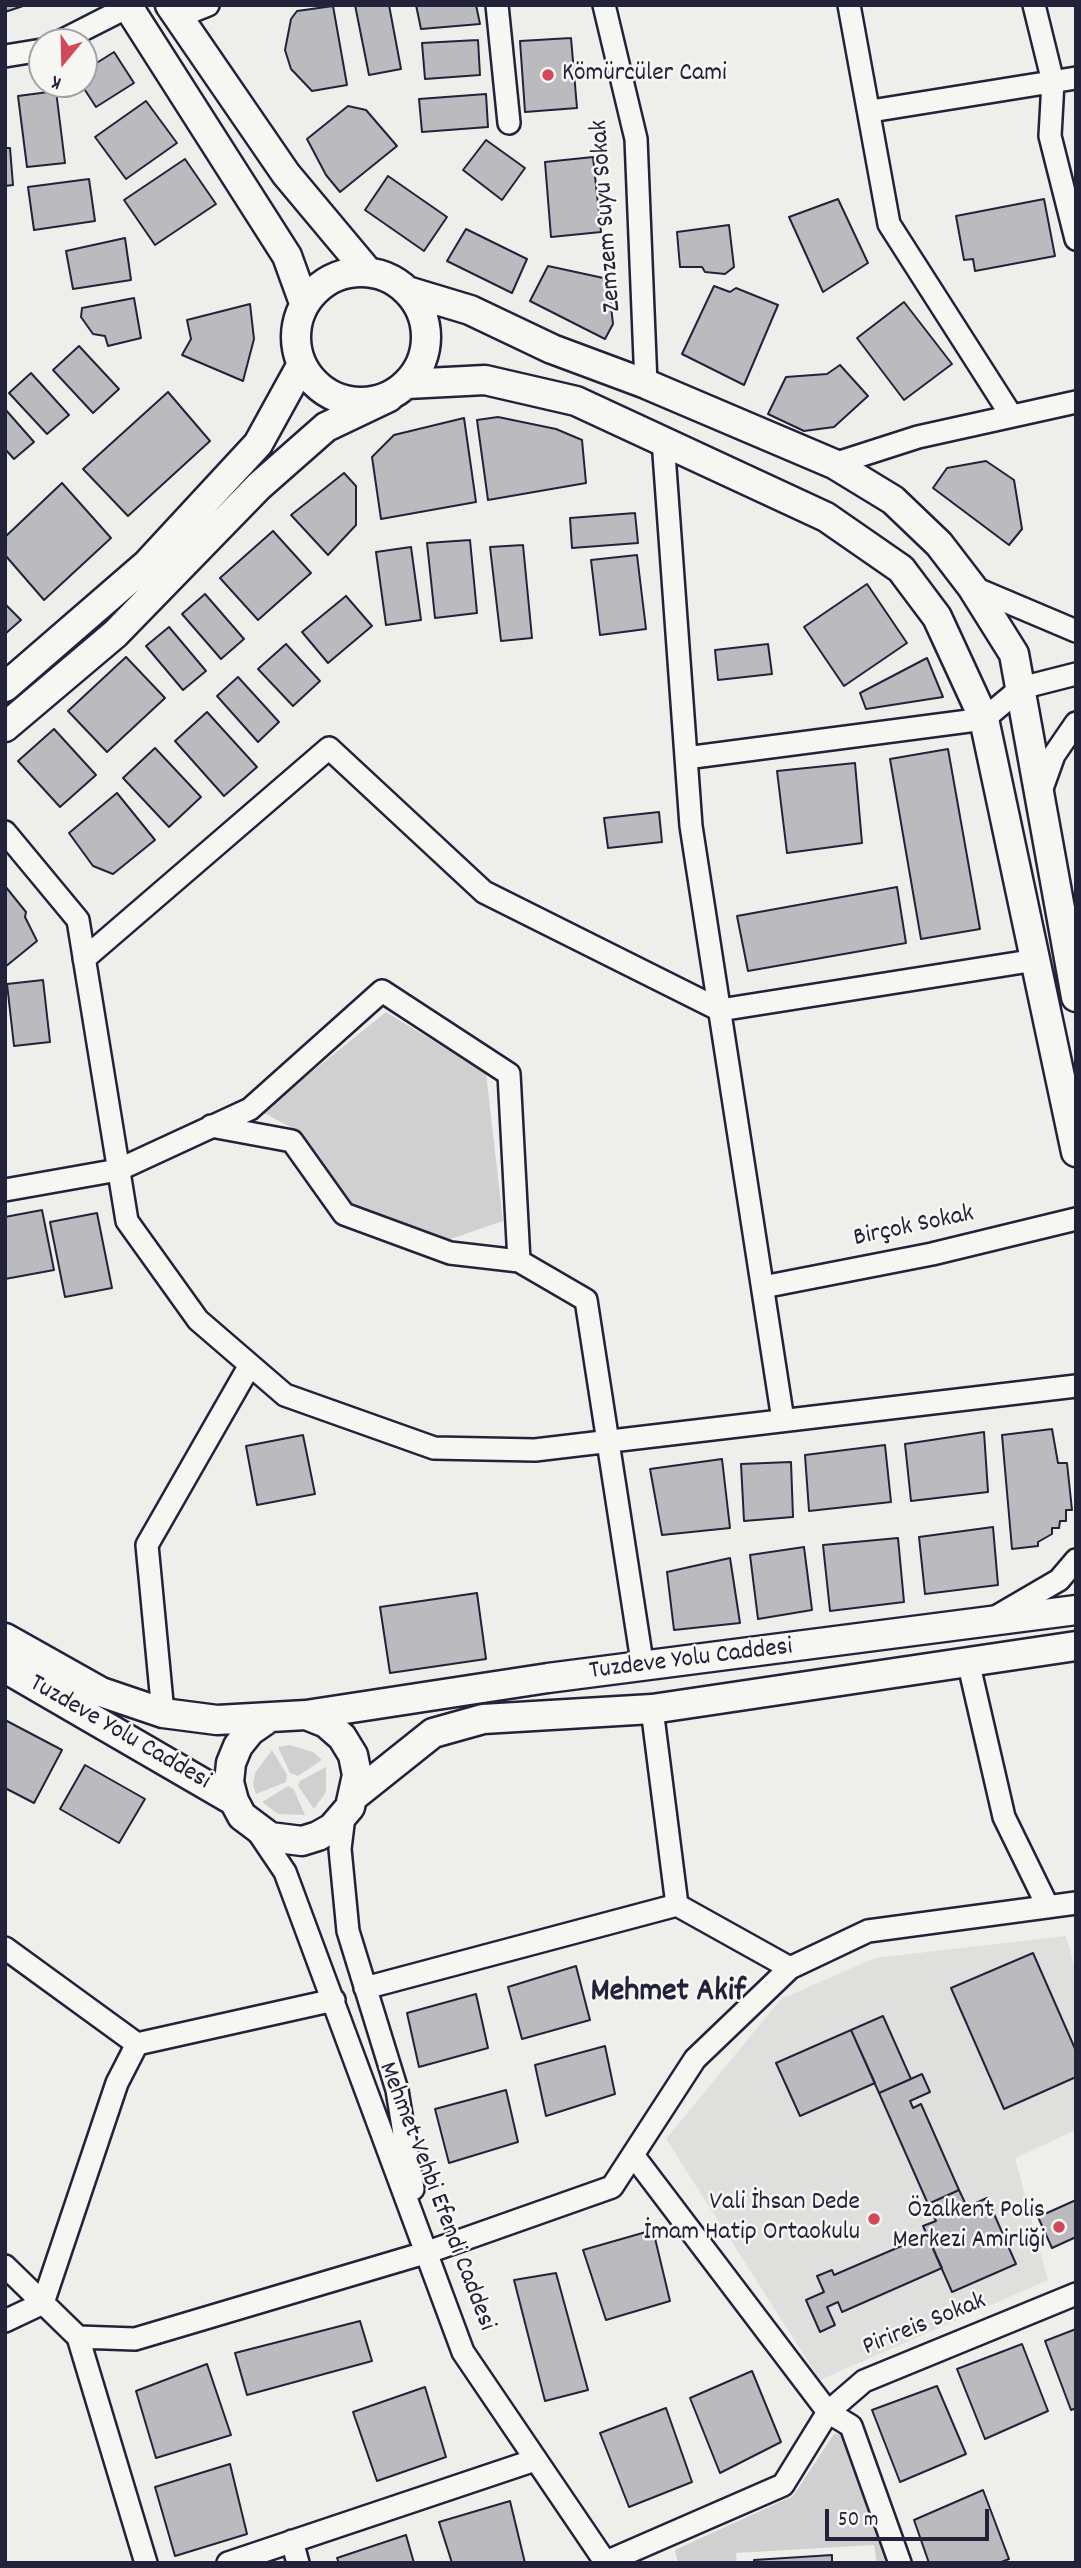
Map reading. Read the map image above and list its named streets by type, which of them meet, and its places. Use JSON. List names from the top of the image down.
{
  "streets": {
    "main road": ["Tuzdeve Yolu Caddesi"],
    "street": [
      "Zemzem Suyu Sokak",
      "Birçok Sokak",
      "Mehmet Vehbi Efendi Caddesi",
      "Pirireis Sokak"
    ]
  },
  "crossings": [
    ["Tuzdeve Yolu Caddesi", "Mehmet Vehbi Efendi Caddesi"],
    ["Mehmet Vehbi Efendi Caddesi", "Pirireis Sokak"]
  ],
  "districts": ["Mehmet Akif"],
  "places": ["Kömürcüler Cami", "Vali İhsan Dede İmam Hatip Ortaokulu", "Özalkent Polis Merkezi Amirliği"],
  "scale_bar": "50 m",
  "north": "bottom"
}
